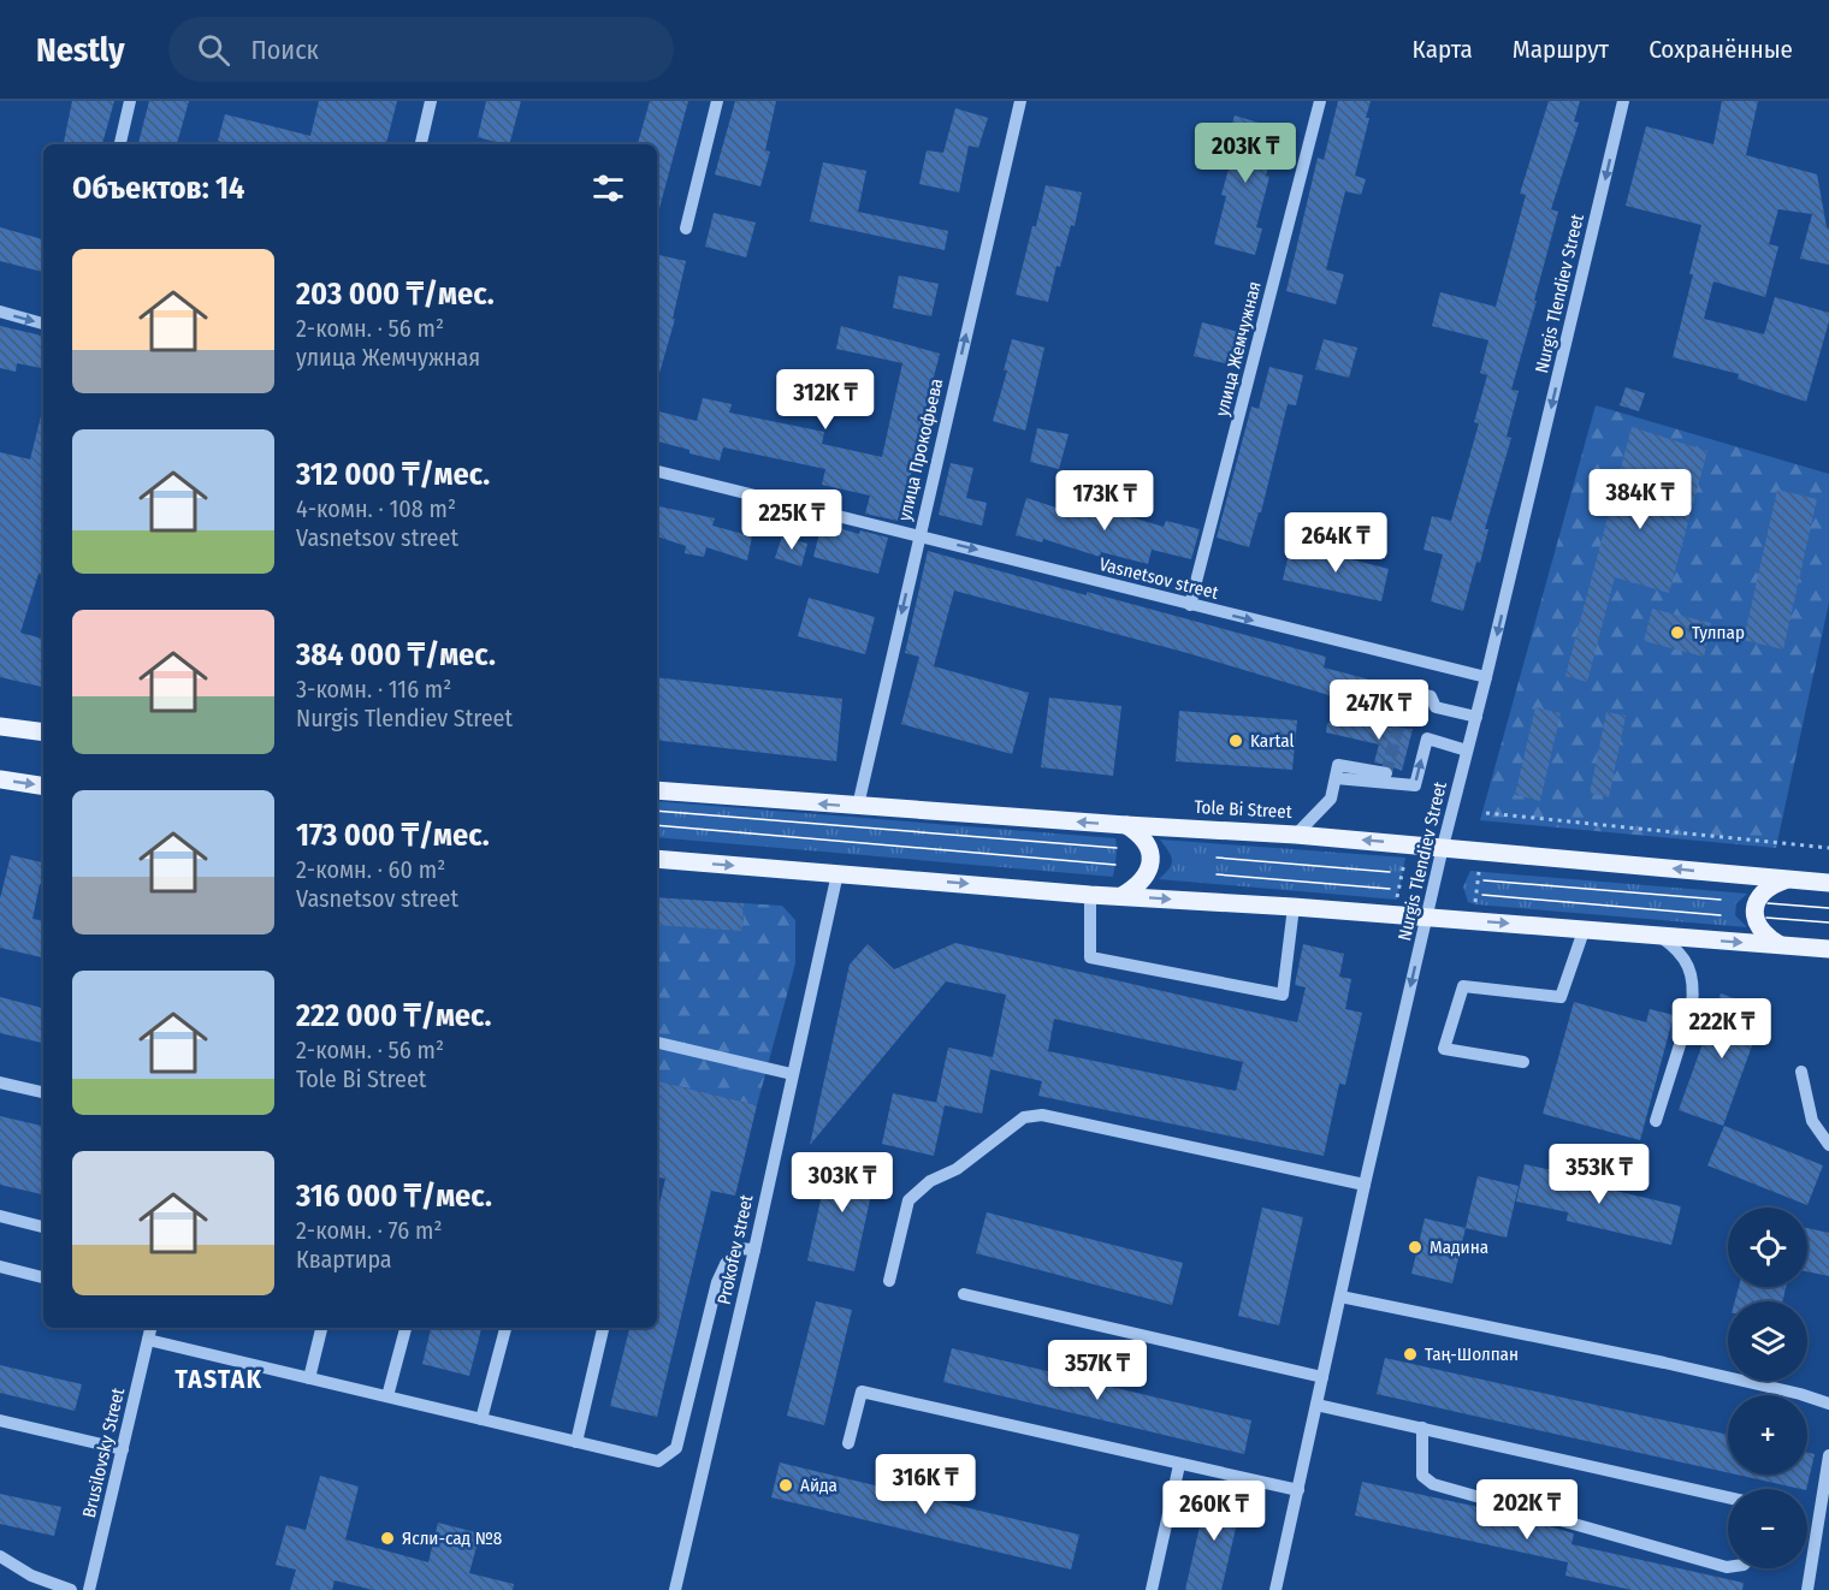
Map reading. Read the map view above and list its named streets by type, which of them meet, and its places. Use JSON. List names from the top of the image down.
{
  "streets": {
    "main road": ["Tole Bi Street"],
    "street": [
      "Nurgis Tlendiev Street",
      "улица Жемчужная",
      "улица Прокофьева",
      "Vasnetsov street",
      "Prokofev street",
      "Brusilovsky Street"
    ]
  },
  "crossings": [
    ["Nurgis Tlendiev Street", "Vasnetsov street"],
    ["Nurgis Tlendiev Street", "Tole Bi Street"],
    ["улица Жемчужная", "Vasnetsov street"],
    ["улица Прокофьева", "Vasnetsov street"],
    ["улица Прокофьева", "Tole Bi Street"]
  ],
  "one_way": ["Nurgis Tlendiev Street", "Vasnetsov street"],
  "districts": ["TASTAK"],
  "places": [
    "Тулпар",
    "Kartal",
    "Мадина",
    "Таң-Шолпан",
    "Айда",
    "Ясли-сад №8"
  ],
  "page": {
    "header": "Nestly",
    "search": "Поиск",
    "nav": ["Карта", "Маршрут", "Сохранённые"],
    "price": [
      "203K ₸",
      "312K ₸",
      "384K ₸",
      "173K ₸",
      "225K ₸",
      "264K ₸",
      "247K ₸",
      "222K ₸",
      "353K ₸",
      "303K ₸",
      "357K ₸",
      "316K ₸",
      "202K ₸",
      "260K ₸"
    ],
    "heading": "Объектов: 14",
    "list": [
      {
        "name": "203 000 ₸/мес.",
        "note": "2-комн. · 56 m² · улица Жемчужная"
      },
      {
        "name": "312 000 ₸/мес.",
        "note": "4-комн. · 108 m² · Vasnetsov street"
      },
      {
        "name": "384 000 ₸/мес.",
        "note": "3-комн. · 116 m² · Nurgis Tlendiev Street"
      },
      {
        "name": "173 000 ₸/мес.",
        "note": "2-комн. · 60 m² · Vasnetsov street"
      },
      {
        "name": "222 000 ₸/мес.",
        "note": "2-комн. · 56 m² · Tole Bi Street"
      },
      {
        "name": "316 000 ₸/мес.",
        "note": "2-комн. · 76 m² · Квартира"
      }
    ],
    "map_buttons": ["+", "−"]
  }
}
